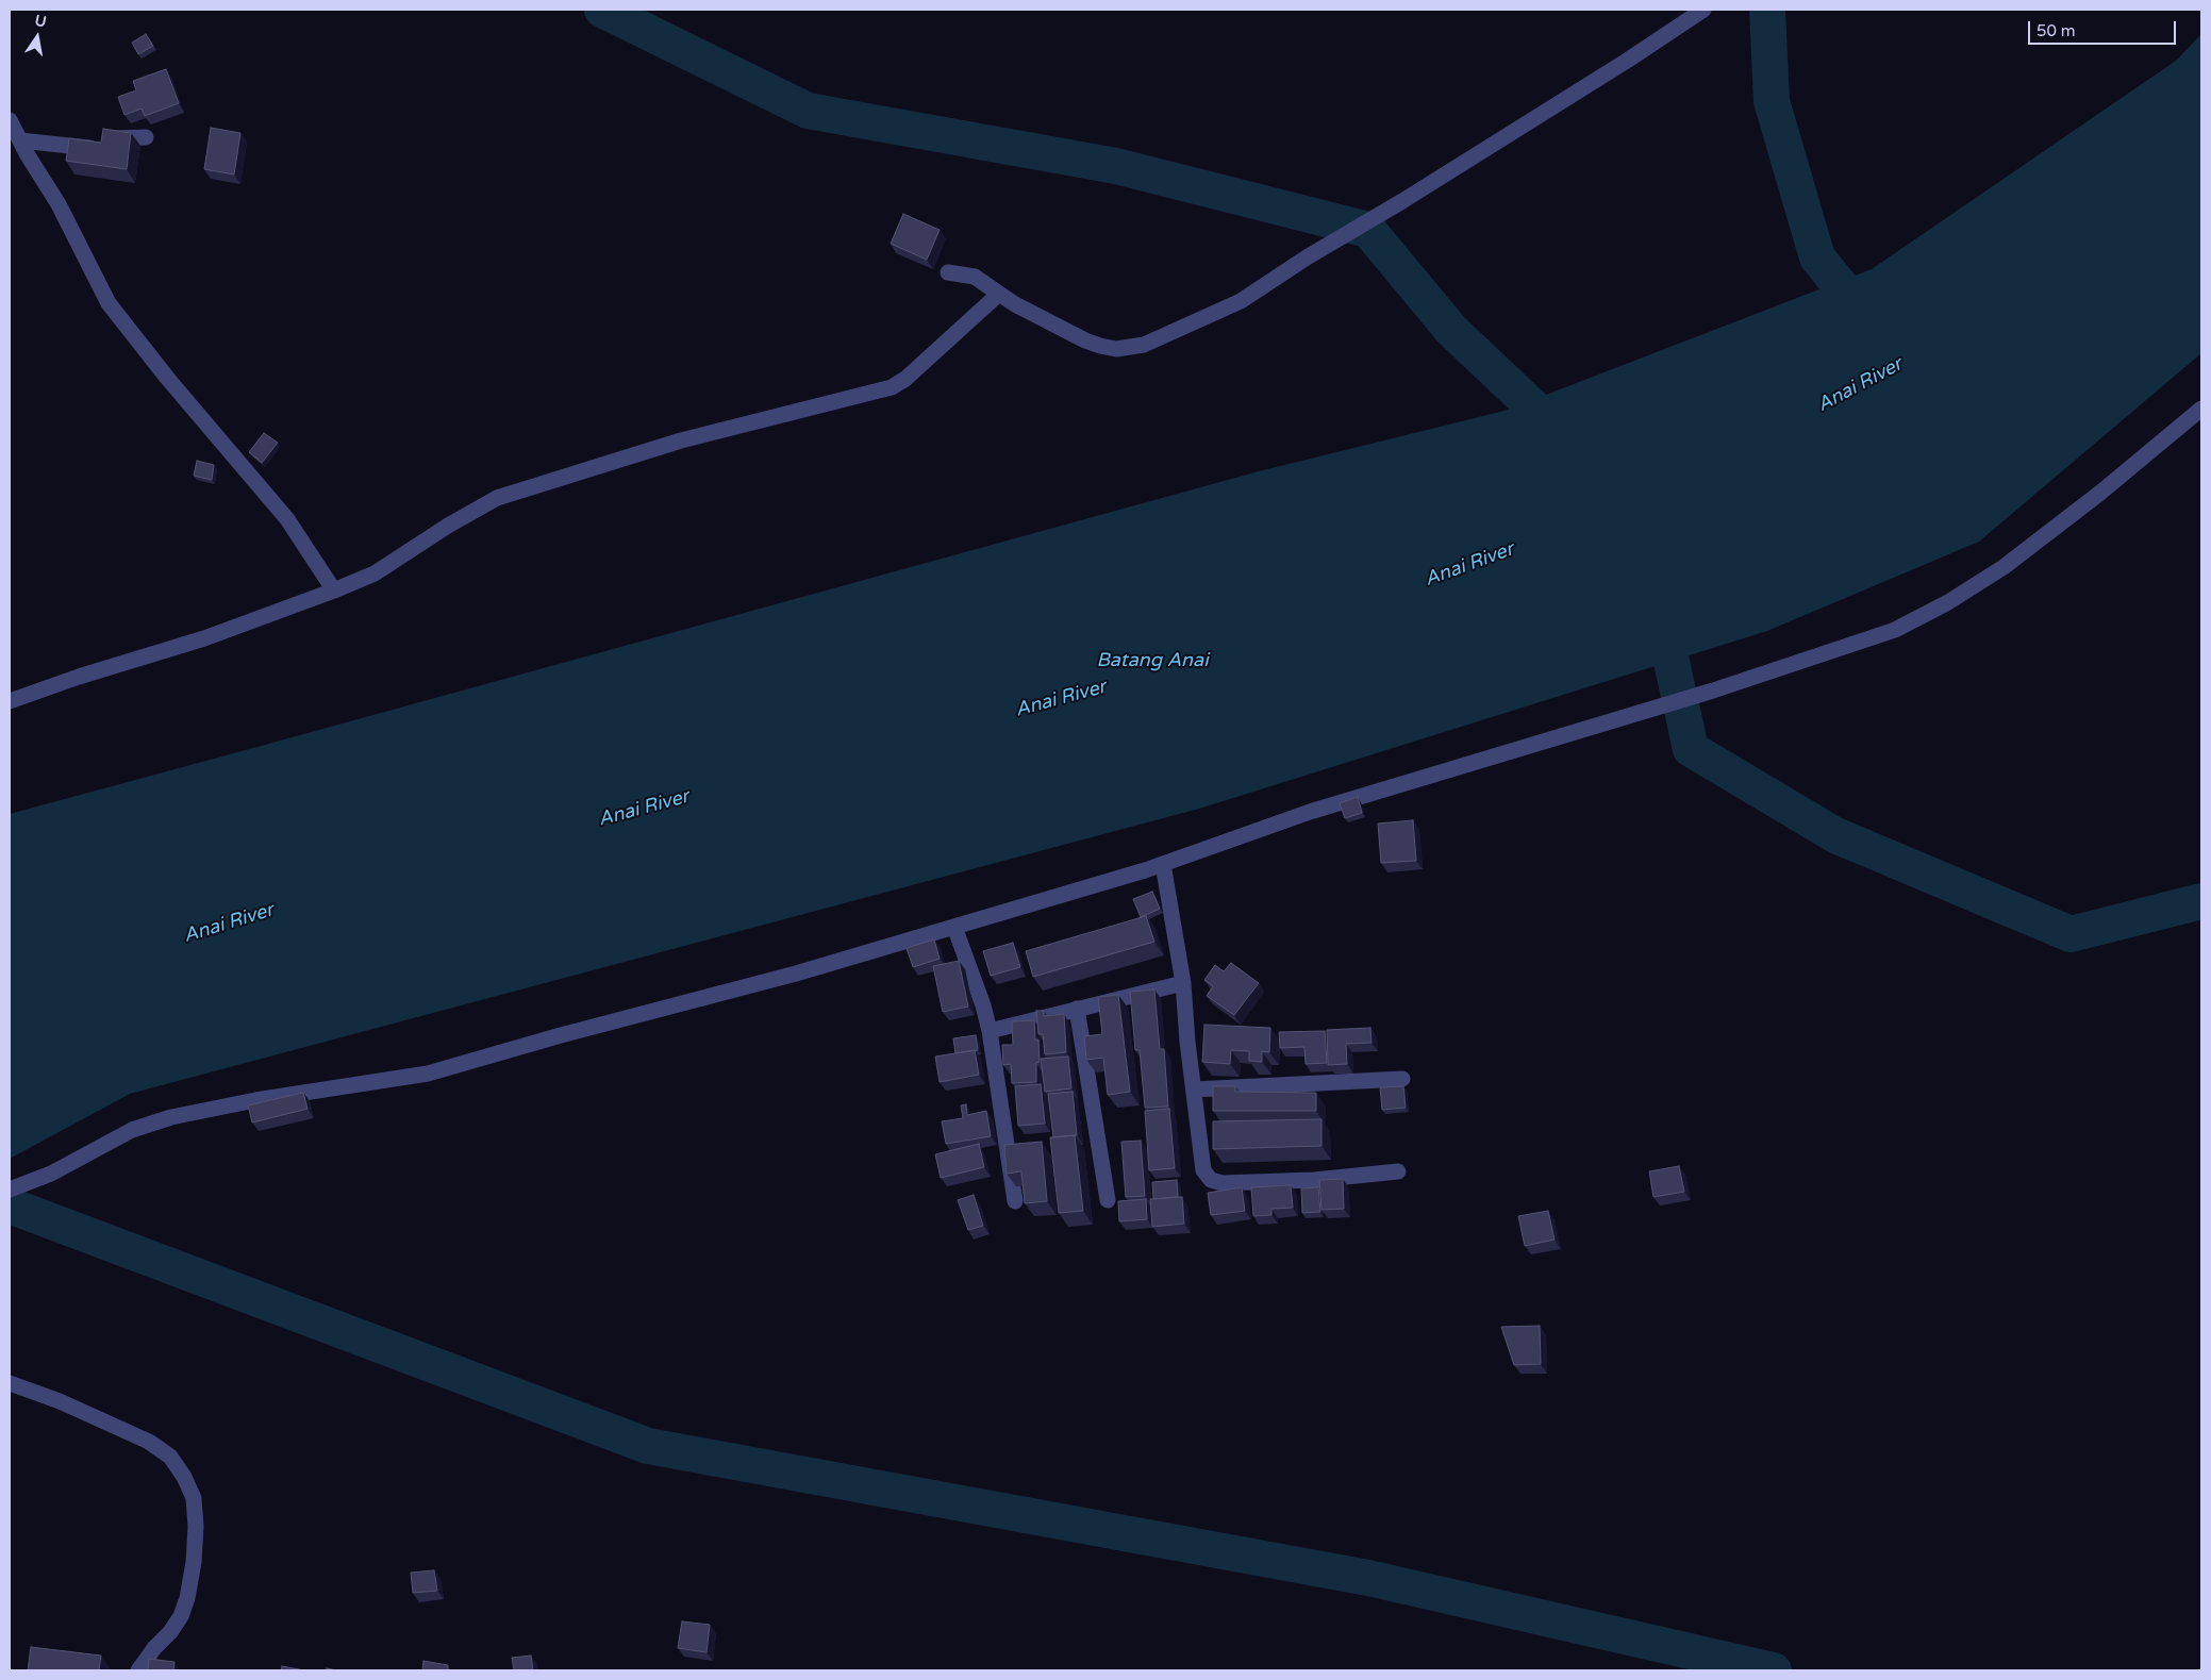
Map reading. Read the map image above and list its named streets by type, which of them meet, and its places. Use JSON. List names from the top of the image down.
{
  "water": ["Anai River", "Batang Anai"],
  "scale_bar": "50 m",
  "north": "top"
}
